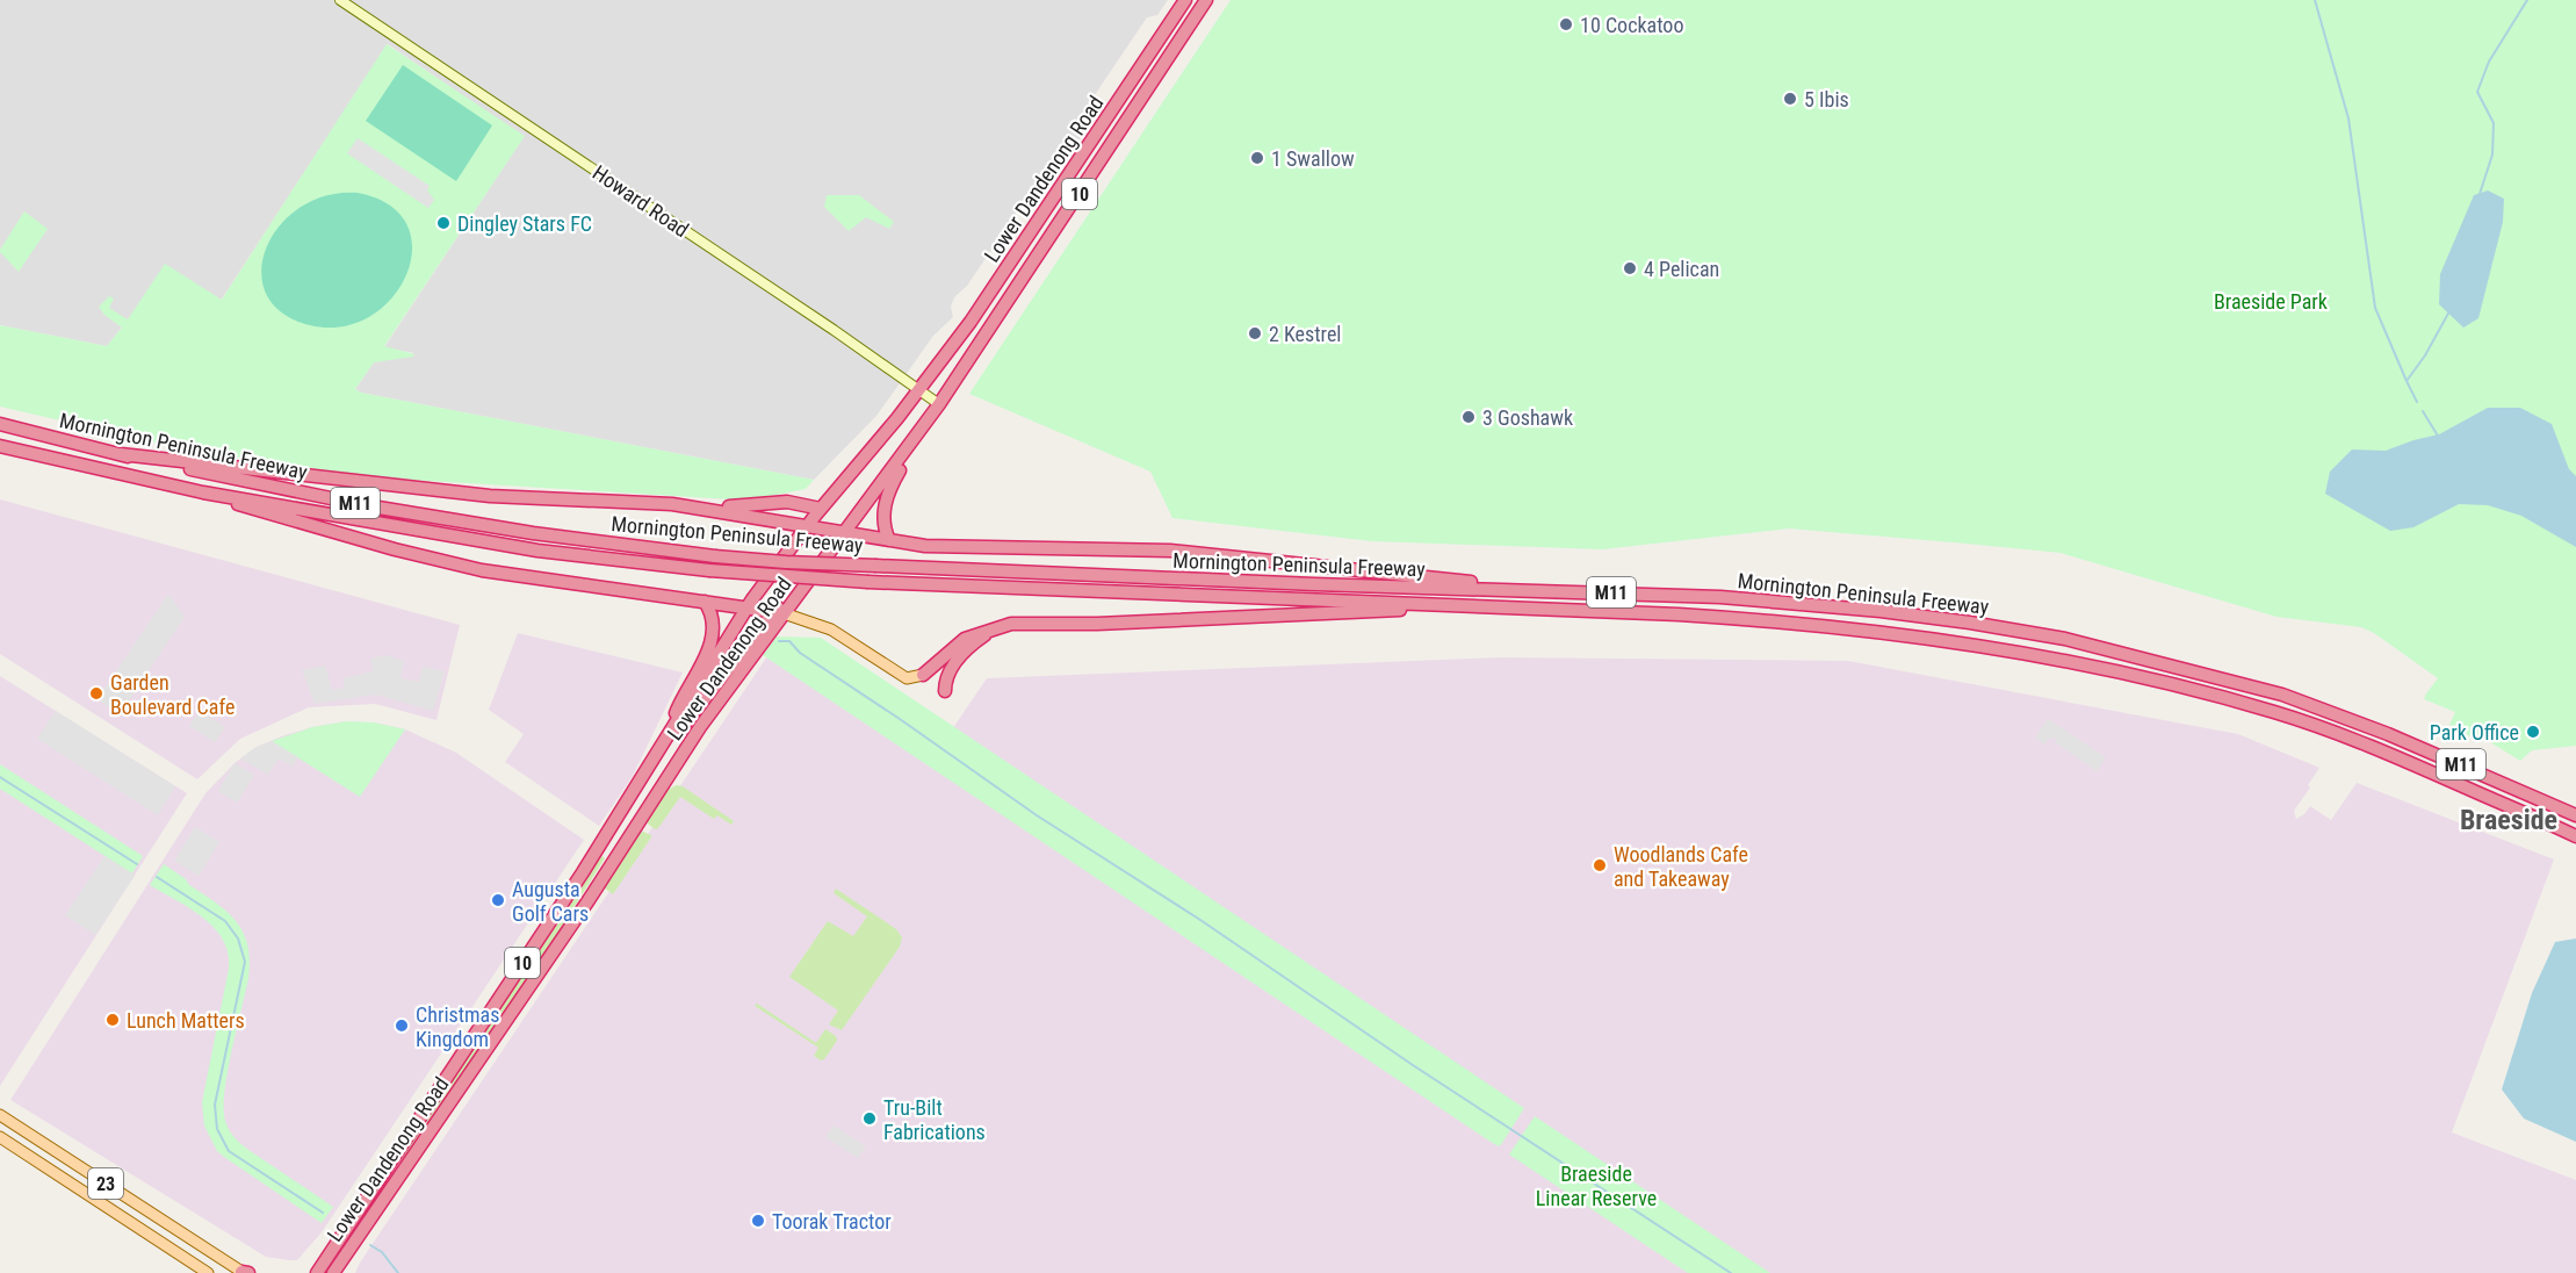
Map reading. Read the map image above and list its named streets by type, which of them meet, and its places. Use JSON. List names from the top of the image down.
{
  "streets": {
    "highway": [
      "Lower Dandenong Road",
      "10",
      "Mornington Peninsula Freeway",
      "M11"
    ],
    "main road": ["Howard Road", "23"]
  },
  "crossings": [
    ["Lower Dandenong Road", "Howard Road"]
  ],
  "districts": ["Braeside"],
  "parks": ["Braeside Park", "Braeside Linear Reserve"],
  "places": [
    "10 Cockatoo",
    "5 Ibis",
    "1 Swallow",
    "Dingley Stars FC",
    "4 Pelican",
    "2 Kestrel",
    "3 Goshawk",
    "Garden Boulevard Cafe",
    "Park Office",
    "Woodlands Cafe and Takeaway",
    "Augusta Golf Cars",
    "Lunch Matters",
    "Christmas Kingdom",
    "Tru-Bilt Fabrications",
    "Toorak Tractor"
  ]
}
